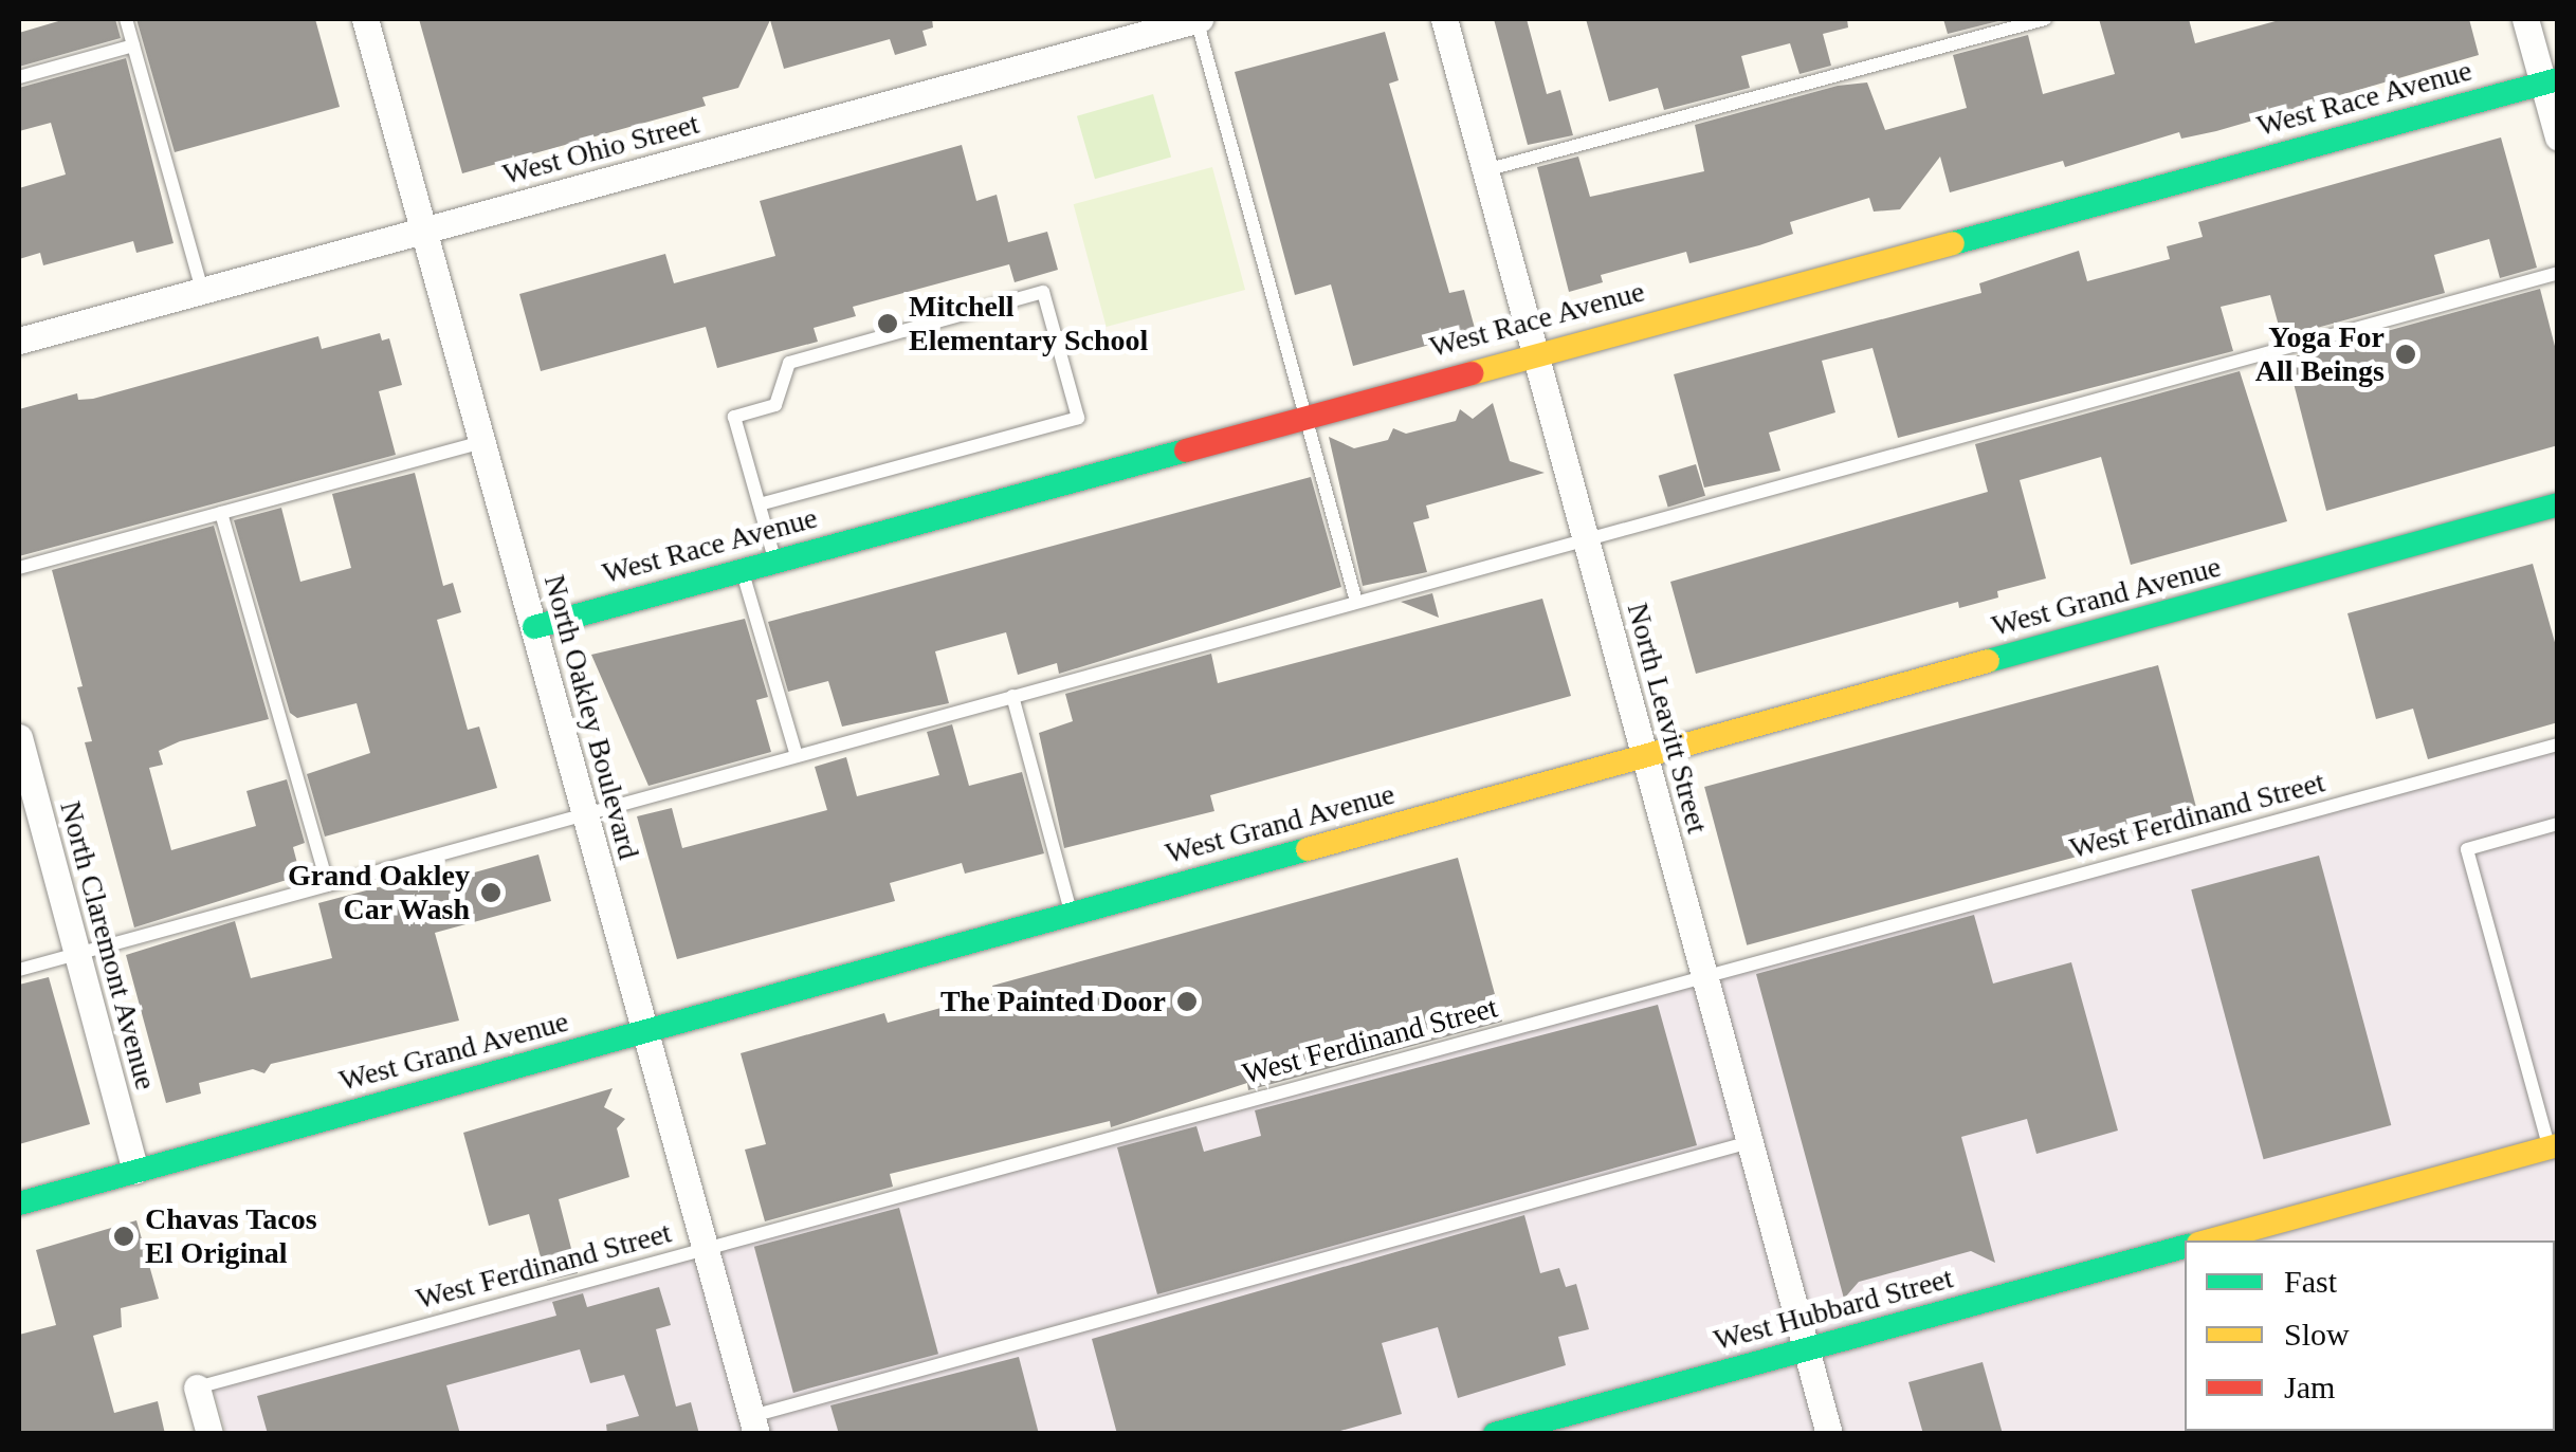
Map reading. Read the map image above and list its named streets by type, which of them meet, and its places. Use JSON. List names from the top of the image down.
{
  "streets": {
    "street": [
      "West Race Avenue",
      "West Ohio Street",
      "West Grand Avenue",
      "North Oakley Boulevard",
      "North Leavitt Street",
      "North Claremont Avenue",
      "West Hubbard Street"
    ],
    "lane": ["West Ferdinand Street"]
  },
  "crossings": [
    ["West Race Avenue", "North Oakley Boulevard"],
    ["West Race Avenue", "North Leavitt Street"],
    ["West Ohio Street", "North Oakley Boulevard"],
    ["West Grand Avenue", "North Oakley Boulevard"],
    ["West Grand Avenue", "North Leavitt Street"],
    ["West Grand Avenue", "North Claremont Avenue"],
    ["North Oakley Boulevard", "West Ferdinand Street"],
    ["North Leavitt Street", "West Ferdinand Street"],
    ["North Leavitt Street", "West Hubbard Street"]
  ],
  "places": [
    "Mitchell Elementary School",
    "Yoga For All Beings",
    "Grand Oakley Car Wash",
    "The Painted Door",
    "Chavas Tacos El Original"
  ],
  "legend": ["Fast", "Slow", "Jam"]
}
